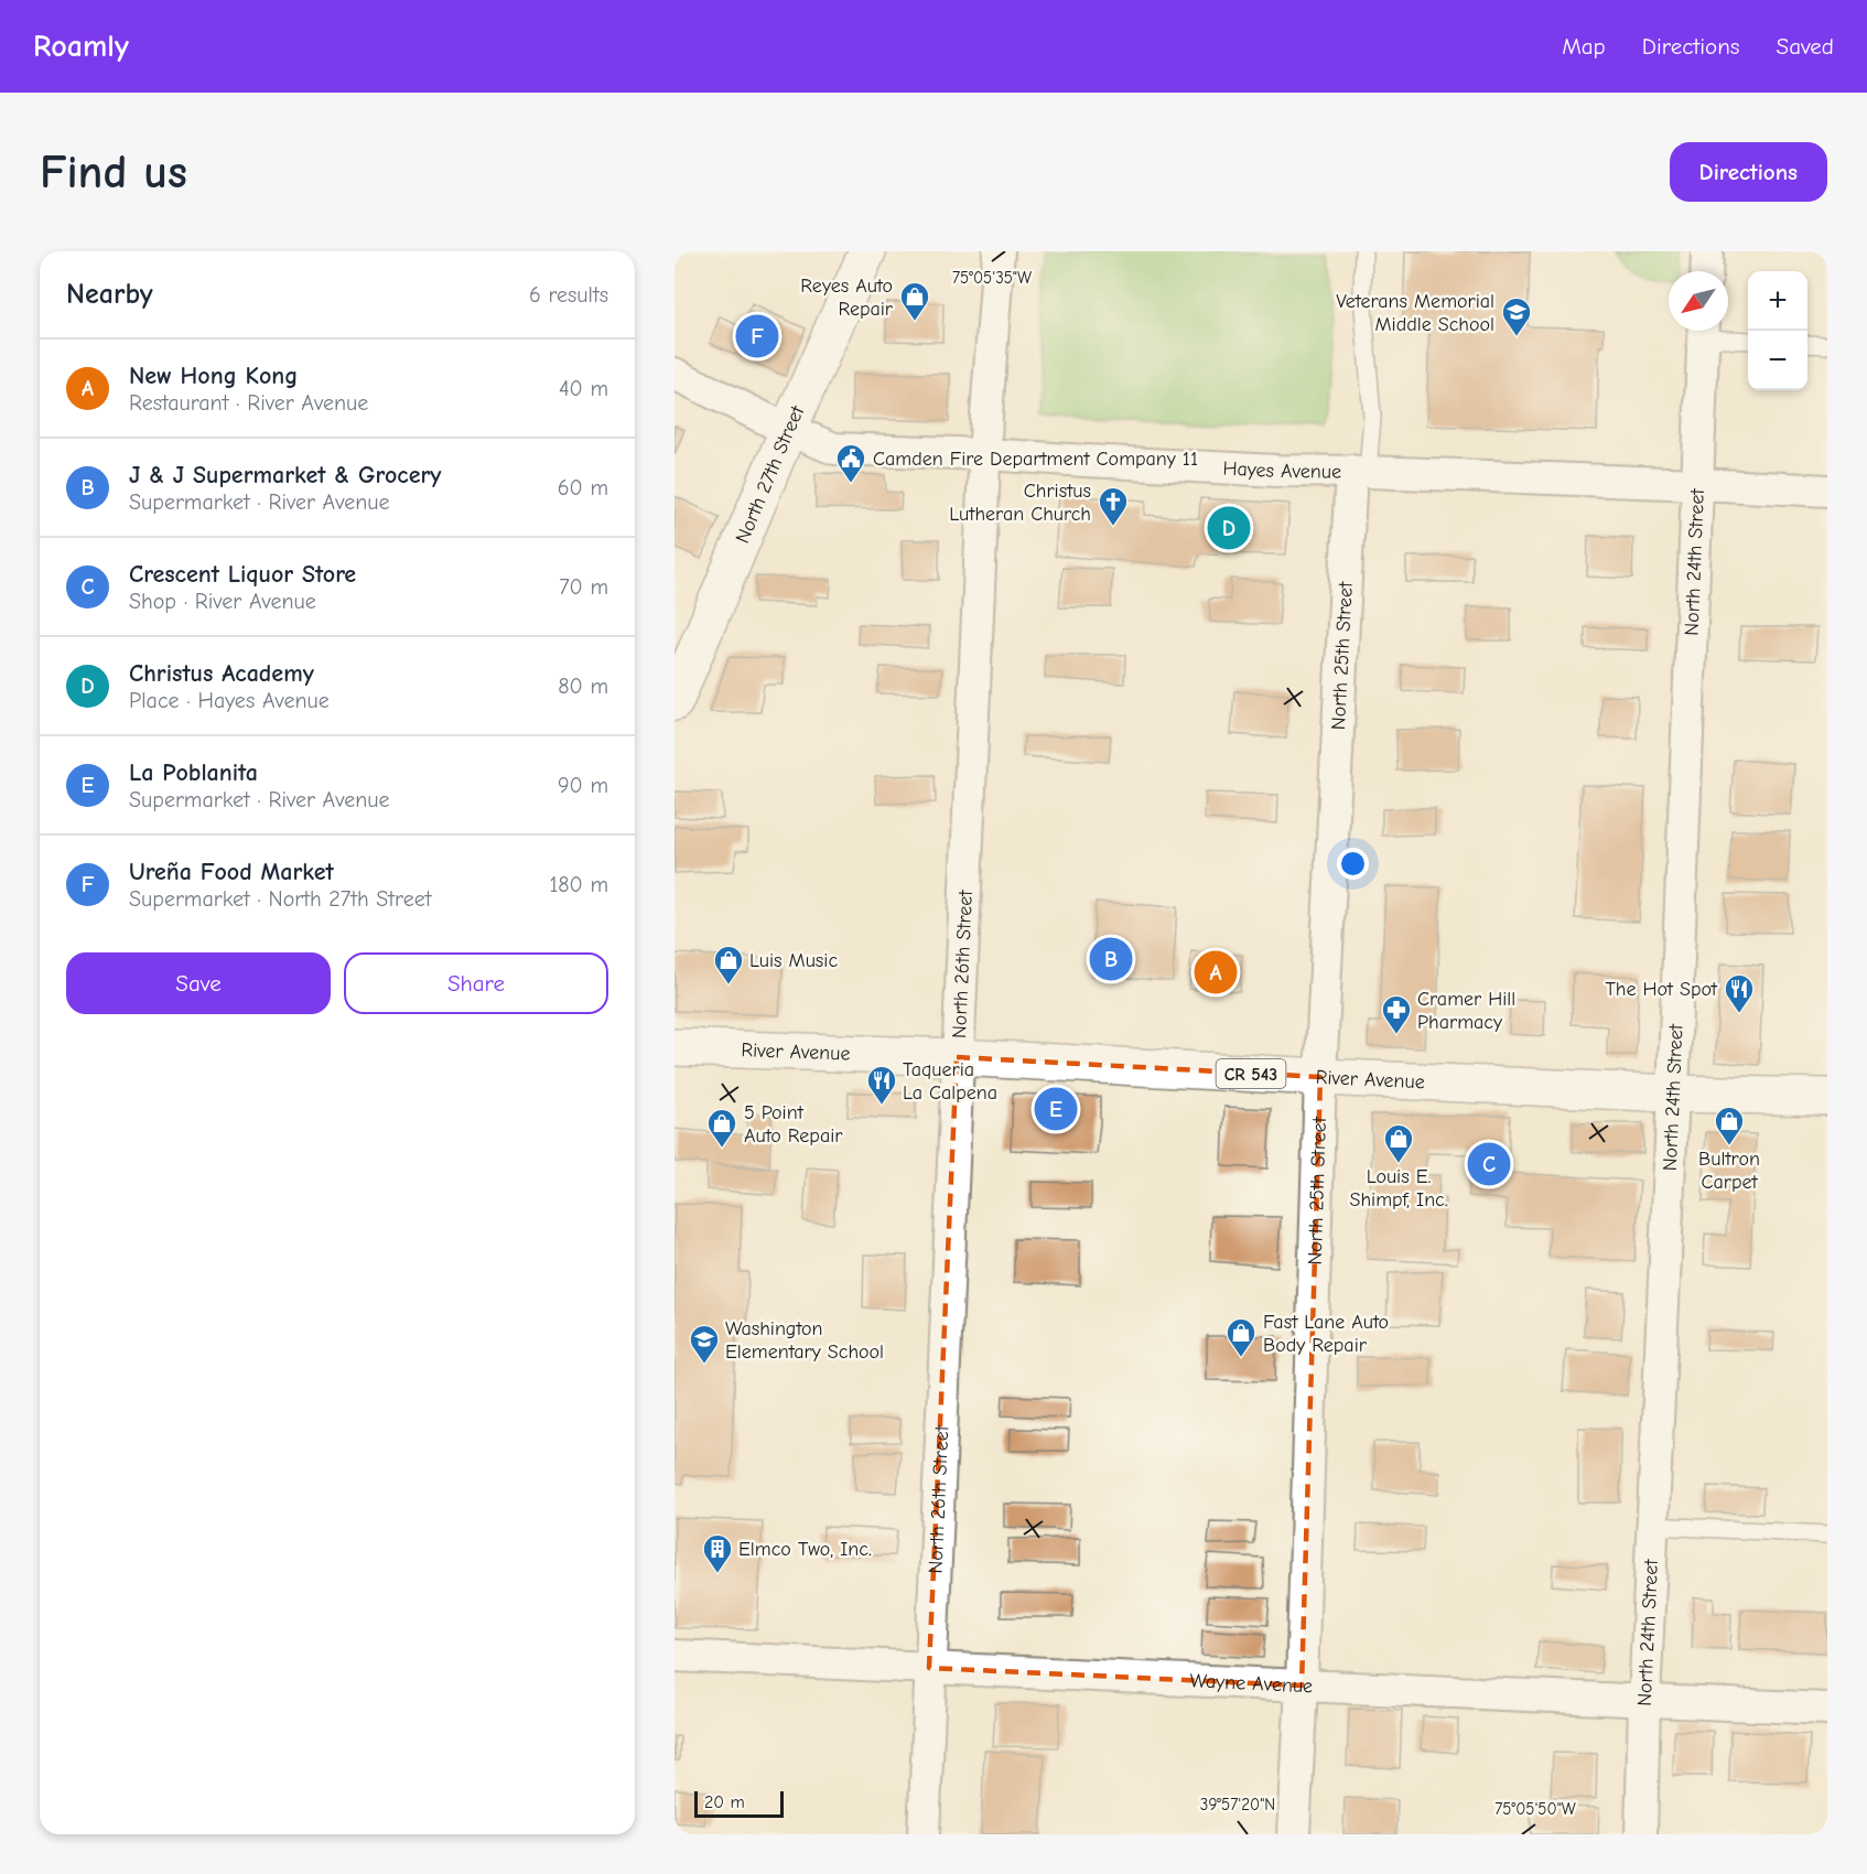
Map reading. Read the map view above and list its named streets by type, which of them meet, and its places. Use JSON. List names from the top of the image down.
{
  "streets": {
    "main road": ["North 27th Street", "River Avenue", "CR 543"],
    "street": [
      "Hayes Avenue",
      "North 24th Street",
      "North 25th Street",
      "North 26th Street",
      "Wayne Avenue"
    ]
  },
  "crossings": [
    ["Hayes Avenue", "North 27th Street"],
    ["Hayes Avenue", "North 24th Street"],
    ["Hayes Avenue", "North 25th Street"],
    ["Hayes Avenue", "North 26th Street"],
    ["North 24th Street", "River Avenue"],
    ["North 24th Street", "Wayne Avenue"],
    ["North 25th Street", "River Avenue"],
    ["North 25th Street", "Wayne Avenue"],
    ["North 26th Street", "River Avenue"],
    ["North 26th Street", "Wayne Avenue"]
  ],
  "places": {
    "shop": [
      "Reyes Auto Repair",
      "Luis Music",
      "Bultron Carpet",
      "5 Point Auto Repair",
      "Louis E. Shimpf, Inc.",
      "Fast Lane Auto Body Repair"
    ],
    "school or university": ["Veterans Memorial Middle School", "Washington Elementary School"],
    "public building": ["Camden Fire Department Company 11"],
    "church": ["Christus Lutheran Church"],
    "restaurant": ["The Hot Spot", "Taqueria La Calpena"],
    "pharmacy": ["Cramer Hill Pharmacy"],
    "building": ["Elmco Two, Inc."]
  },
  "scale_bar": "20 m",
  "north": "bottom left",
  "page": {
    "header": "Roamly",
    "nav": ["Map", "Directions", "Saved"],
    "buttons": [
      "Directions",
      ["Save", "Share"]
    ],
    "title": "Find us",
    "heading": ["Nearby", "6 results"],
    "map_buttons": ["+", "−"],
    "pins": [
      "F",
      "D",
      "B",
      "A",
      "E",
      "C"
    ],
    "list": [
      {
        "mark": "A",
        "name": "New Hong Kong",
        "note": "Restaurant · River Avenue",
        "value": "40 m"
      },
      {
        "mark": "B",
        "name": "J & J Supermarket & Grocery",
        "note": "Supermarket · River Avenue",
        "value": "60 m"
      },
      {
        "mark": "C",
        "name": "Crescent Liquor Store",
        "note": "Shop · River Avenue",
        "value": "70 m"
      },
      {
        "mark": "D",
        "name": "Christus Academy",
        "note": "Place · Hayes Avenue",
        "value": "80 m"
      },
      {
        "mark": "E",
        "name": "La Poblanita",
        "note": "Supermarket · River Avenue",
        "value": "90 m"
      },
      {
        "mark": "F",
        "name": "Ureña Food Market",
        "note": "Supermarket · North 27th Street",
        "value": "180 m"
      }
    ],
    "scale": "20 m"
  },
  "coordinates": ["75°05'35\"W", "39°57'20\"N", "75°05'50\"W"]
}
